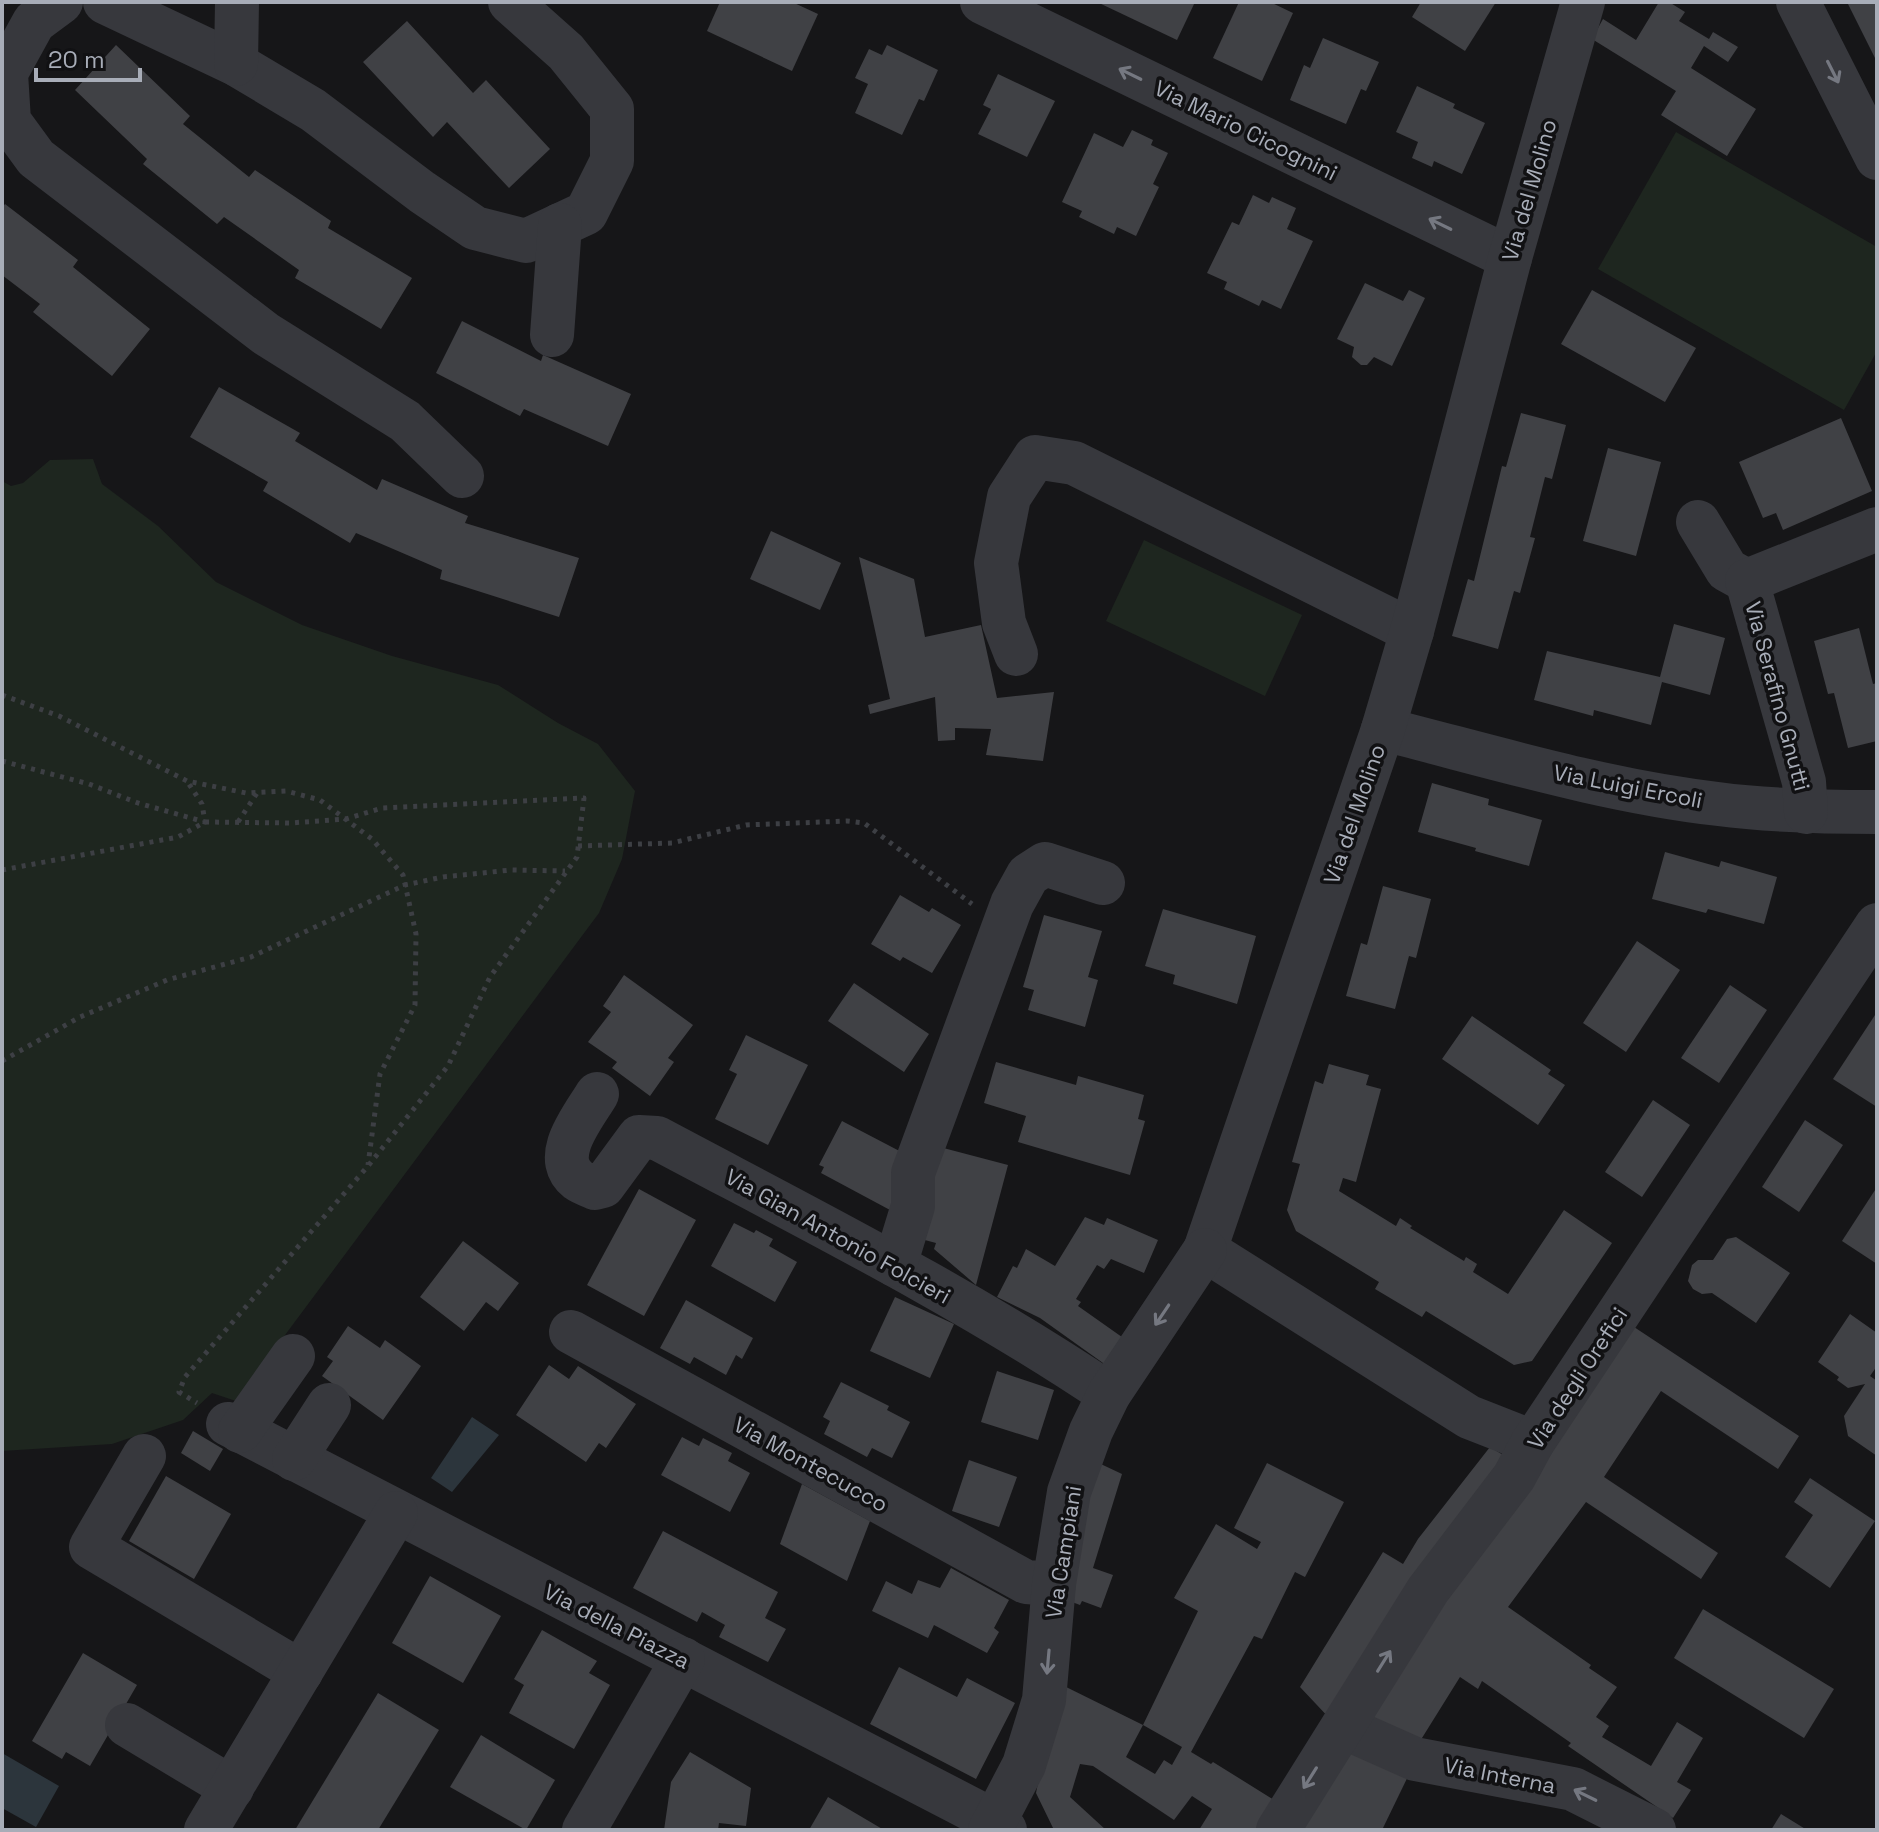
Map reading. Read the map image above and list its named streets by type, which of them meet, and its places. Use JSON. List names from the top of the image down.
{
  "streets": {
    "street": [
      "Via Mario Cicognini",
      "Via del Molino",
      "Via Serafino Gnutti",
      "Via Luigi Ercoli",
      "Via Gian Antonio Folcieri",
      "Via degli Orefici",
      "Via Montecucco",
      "Via Campiani",
      "Via della Piazza",
      "Via Interna"
    ]
  },
  "crossings": [
    ["Via Mario Cicognini", "Via del Molino"],
    ["Via del Molino", "Via Luigi Ercoli"],
    ["Via del Molino", "Via Campiani"],
    ["Via Serafino Gnutti", "Via Luigi Ercoli"],
    ["Via Gian Antonio Folcieri", "Via Campiani"],
    ["Via degli Orefici", "Via Interna"],
    ["Via Montecucco", "Via Campiani"],
    ["Via Campiani", "Via della Piazza"]
  ],
  "one_way": ["Via Mario Cicognini", "Via Interna"],
  "scale_bar": "20 m"
}
